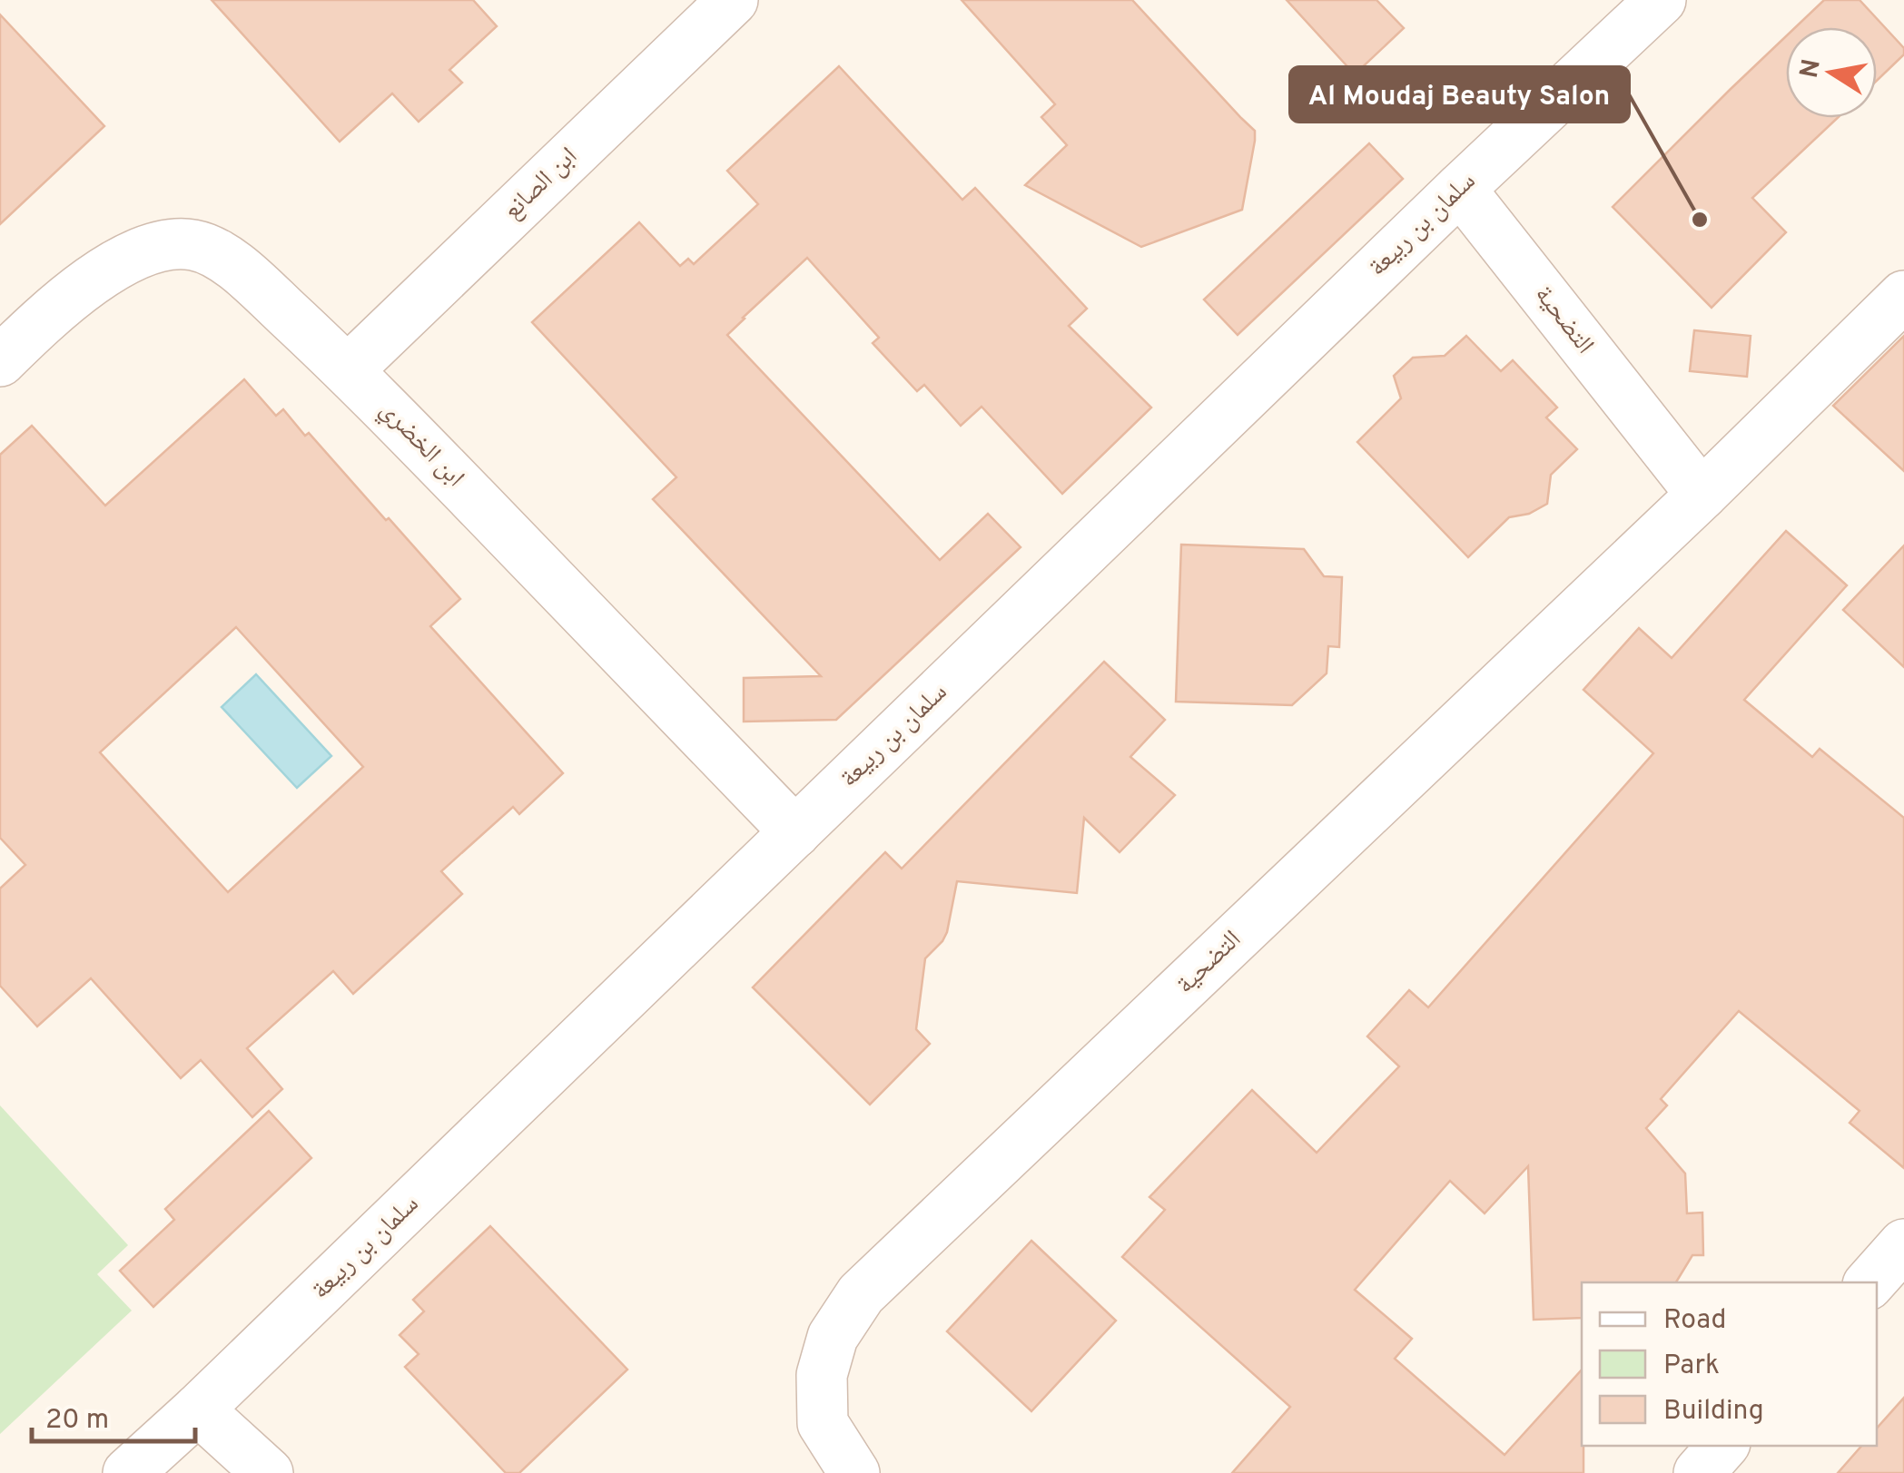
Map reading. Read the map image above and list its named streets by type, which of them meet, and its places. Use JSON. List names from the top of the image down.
{
  "streets": {
    "street": [
      "ابن الصانع",
      "سلمان بن ربيعة",
      "التضحية",
      "ابن الخضري"
    ]
  },
  "crossings": [
    ["ابن الصانع", "ابن الخضري"],
    ["سلمان بن ربيعة", "التضحية"],
    ["سلمان بن ربيعة", "ابن الخضري"]
  ],
  "places": ["Al Moudaj Beauty Salon"],
  "legend": ["Road", "Park", "Building"],
  "scale_bar": "20 m",
  "north": "left"
}
